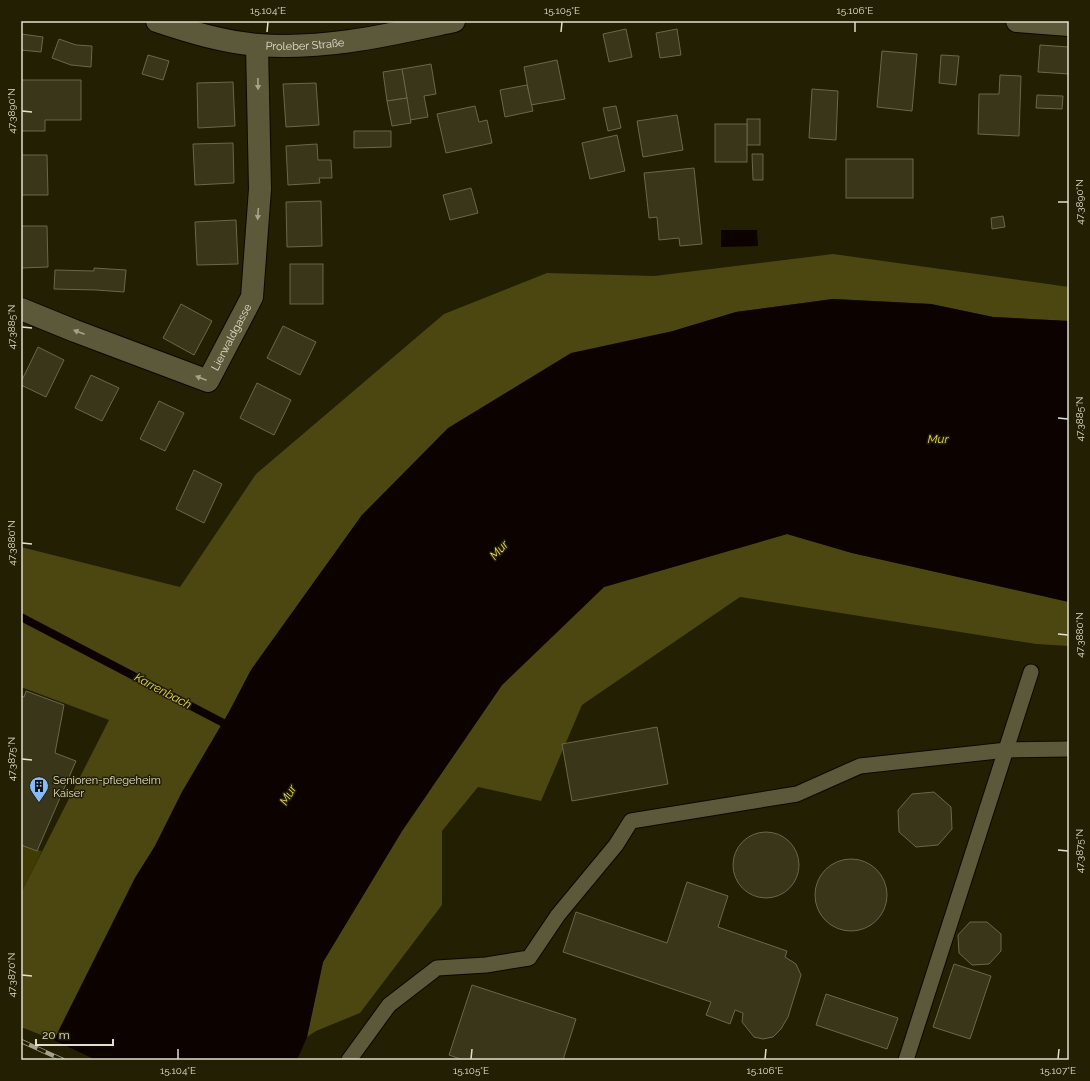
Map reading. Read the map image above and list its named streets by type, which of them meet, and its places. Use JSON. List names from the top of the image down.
{
  "streets": {
    "street": ["Proleber Straße", "Lierwaldgasse"]
  },
  "crossings": [
    ["Proleber Straße", "Lierwaldgasse"]
  ],
  "water": ["Mur", "Karrenbach"],
  "places": {
    "building": ["Senioren-pflegeheim Kaiser"]
  },
  "scale_bar": "20 m",
  "coordinates": [
    "15.104°E",
    "15.105°E",
    "15.106°E",
    "47.3890°N",
    "47.3885°N",
    "47.3880°N",
    "47.3875°N",
    "47.3870°N",
    "15.107°E"
  ]
}
